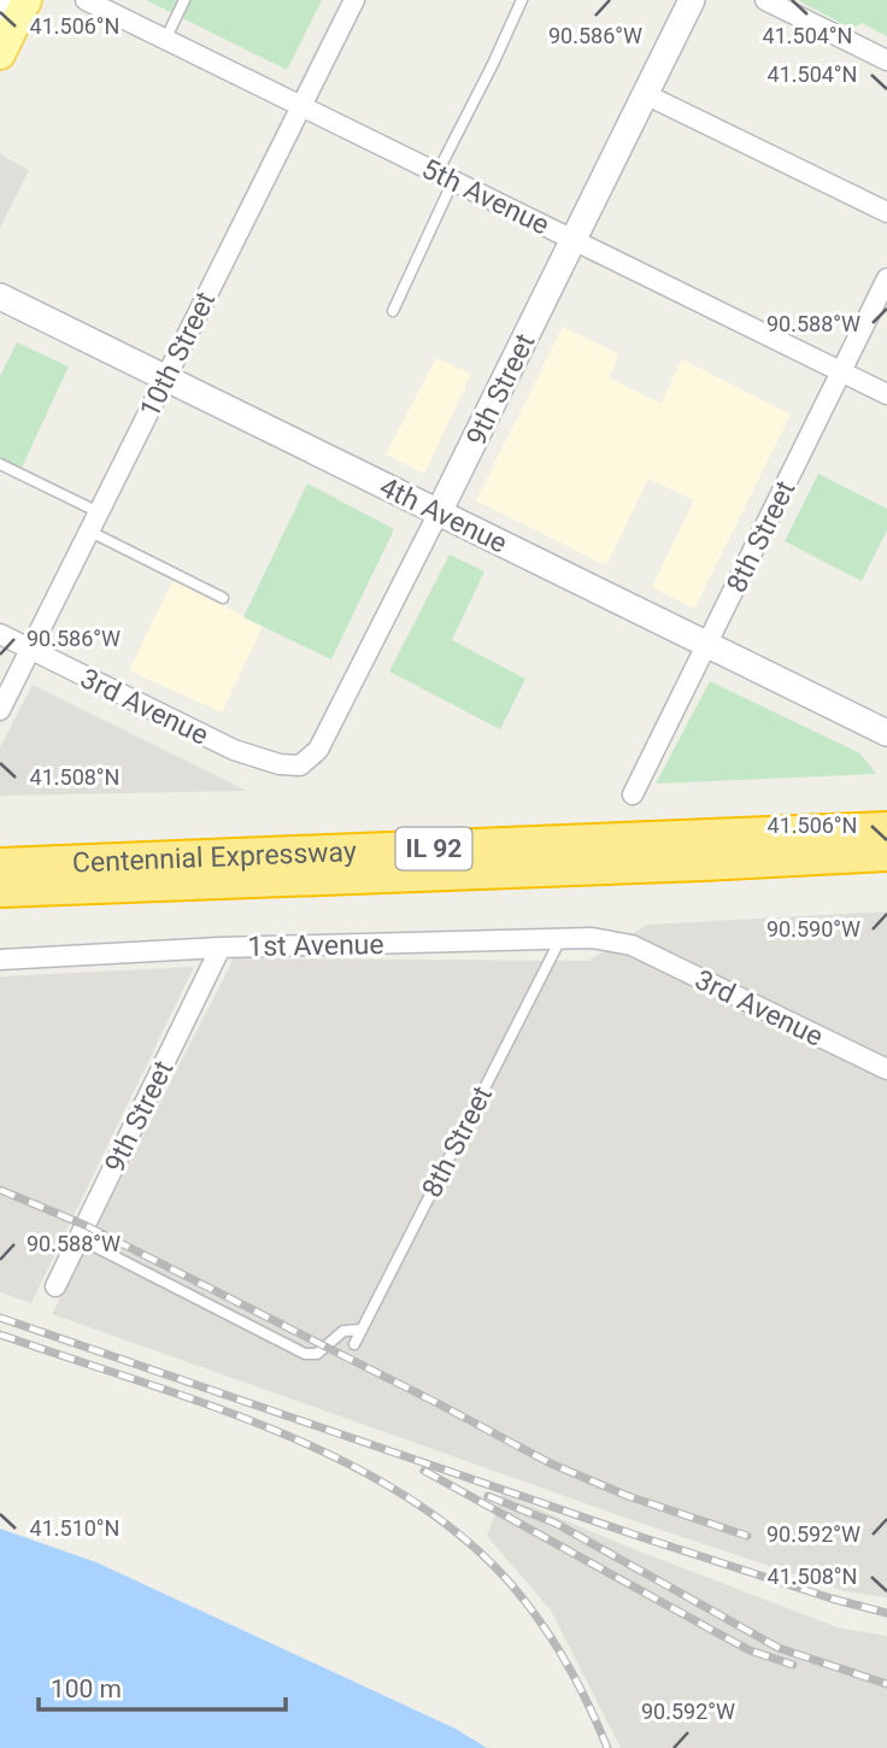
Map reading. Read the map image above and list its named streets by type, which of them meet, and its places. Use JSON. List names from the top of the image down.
{
  "streets": {
    "highway": ["IL 92", "Centennial Expressway"],
    "street": [
      "5th Avenue",
      "10th Street",
      "9th Street",
      "4th Avenue",
      "8th Street",
      "3rd Avenue",
      "1st Avenue"
    ]
  },
  "crossings": [
    ["5th Avenue", "10th Street"],
    ["5th Avenue", "9th Street"],
    ["5th Avenue", "8th Street"],
    ["10th Street", "4th Avenue"],
    ["10th Street", "3rd Avenue"],
    ["9th Street", "4th Avenue"],
    ["9th Street", "3rd Avenue"],
    ["9th Street", "1st Avenue"],
    ["4th Avenue", "8th Street"],
    ["8th Street", "1st Avenue"],
    ["3rd Avenue", "1st Avenue"]
  ],
  "scale_bar": "100 m",
  "coordinates": [
    "41.506°N",
    "41.504°N",
    "90.586°W",
    "90.588°W",
    "41.508°N",
    "90.590°W",
    "41.510°N",
    "90.592°W"
  ]
}
